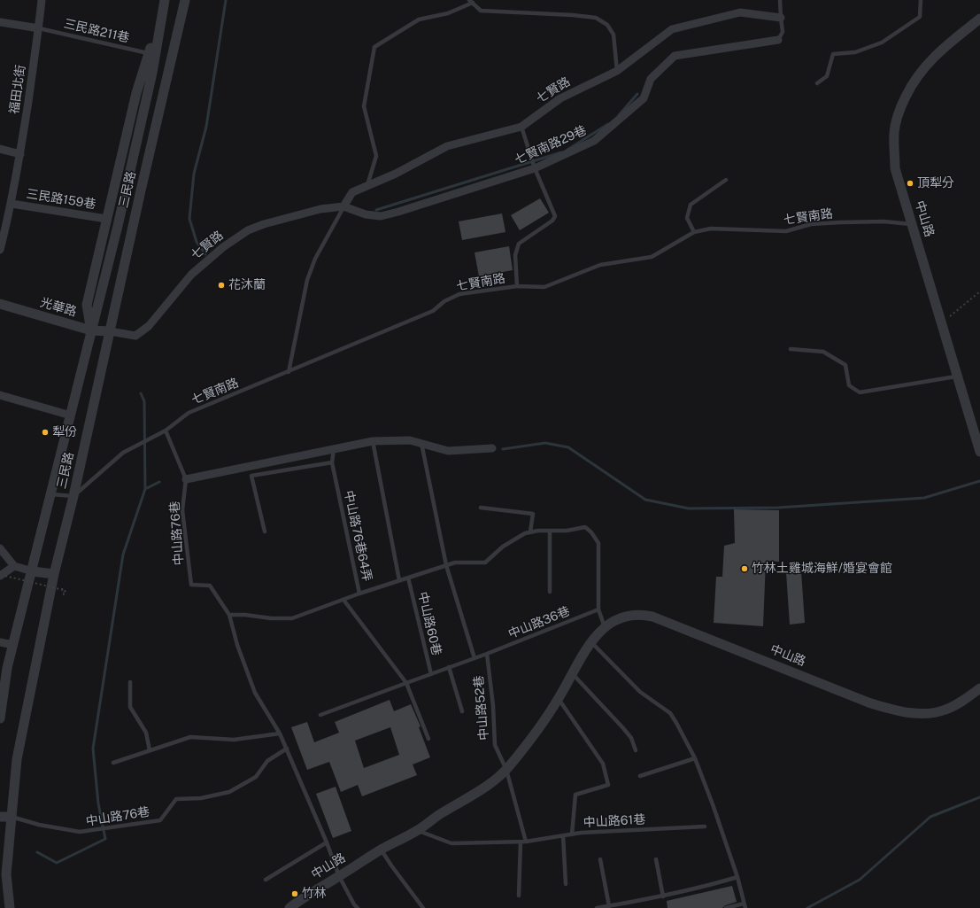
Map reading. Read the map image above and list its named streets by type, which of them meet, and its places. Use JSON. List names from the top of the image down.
{
  "streets": {
    "street": [
      "福田北街",
      "七賢路",
      "七賢南路29巷",
      "三民路",
      "三民路159巷",
      "中山路",
      "光華路"
    ],
    "lane": [
      "三民路211巷",
      "七賢南路",
      "中山路76巷",
      "中山路76巷64弄",
      "中山路36巷",
      "中山路60巷",
      "中山路52巷",
      "中山路61巷"
    ]
  },
  "crossings": [
    ["三民路211巷", "福田北街"],
    ["三民路211巷", "三民路"],
    ["福田北街", "三民路159巷"],
    ["七賢路", "七賢南路29巷"],
    ["七賢路", "三民路"],
    ["七賢路", "七賢南路"],
    ["七賢路", "光華路"],
    ["三民路", "三民路159巷"],
    ["三民路", "七賢南路"],
    ["三民路", "光華路"],
    ["三民路", "中山路76巷"],
    ["七賢南路", "中山路"],
    ["七賢南路", "中山路76巷"],
    ["中山路", "中山路76巷"],
    ["中山路", "中山路52巷"],
    ["中山路", "中山路61巷"],
    ["中山路76巷64弄", "中山路60巷"],
    ["中山路76巷64弄", "中山路52巷"],
    ["中山路36巷", "中山路52巷"],
    ["中山路60巷", "中山路52巷"]
  ],
  "places": [
    "頂犁分",
    "花沐蘭",
    "犁份",
    "竹林土雞城海鮮/婚宴會館",
    "竹林"
  ]
}
